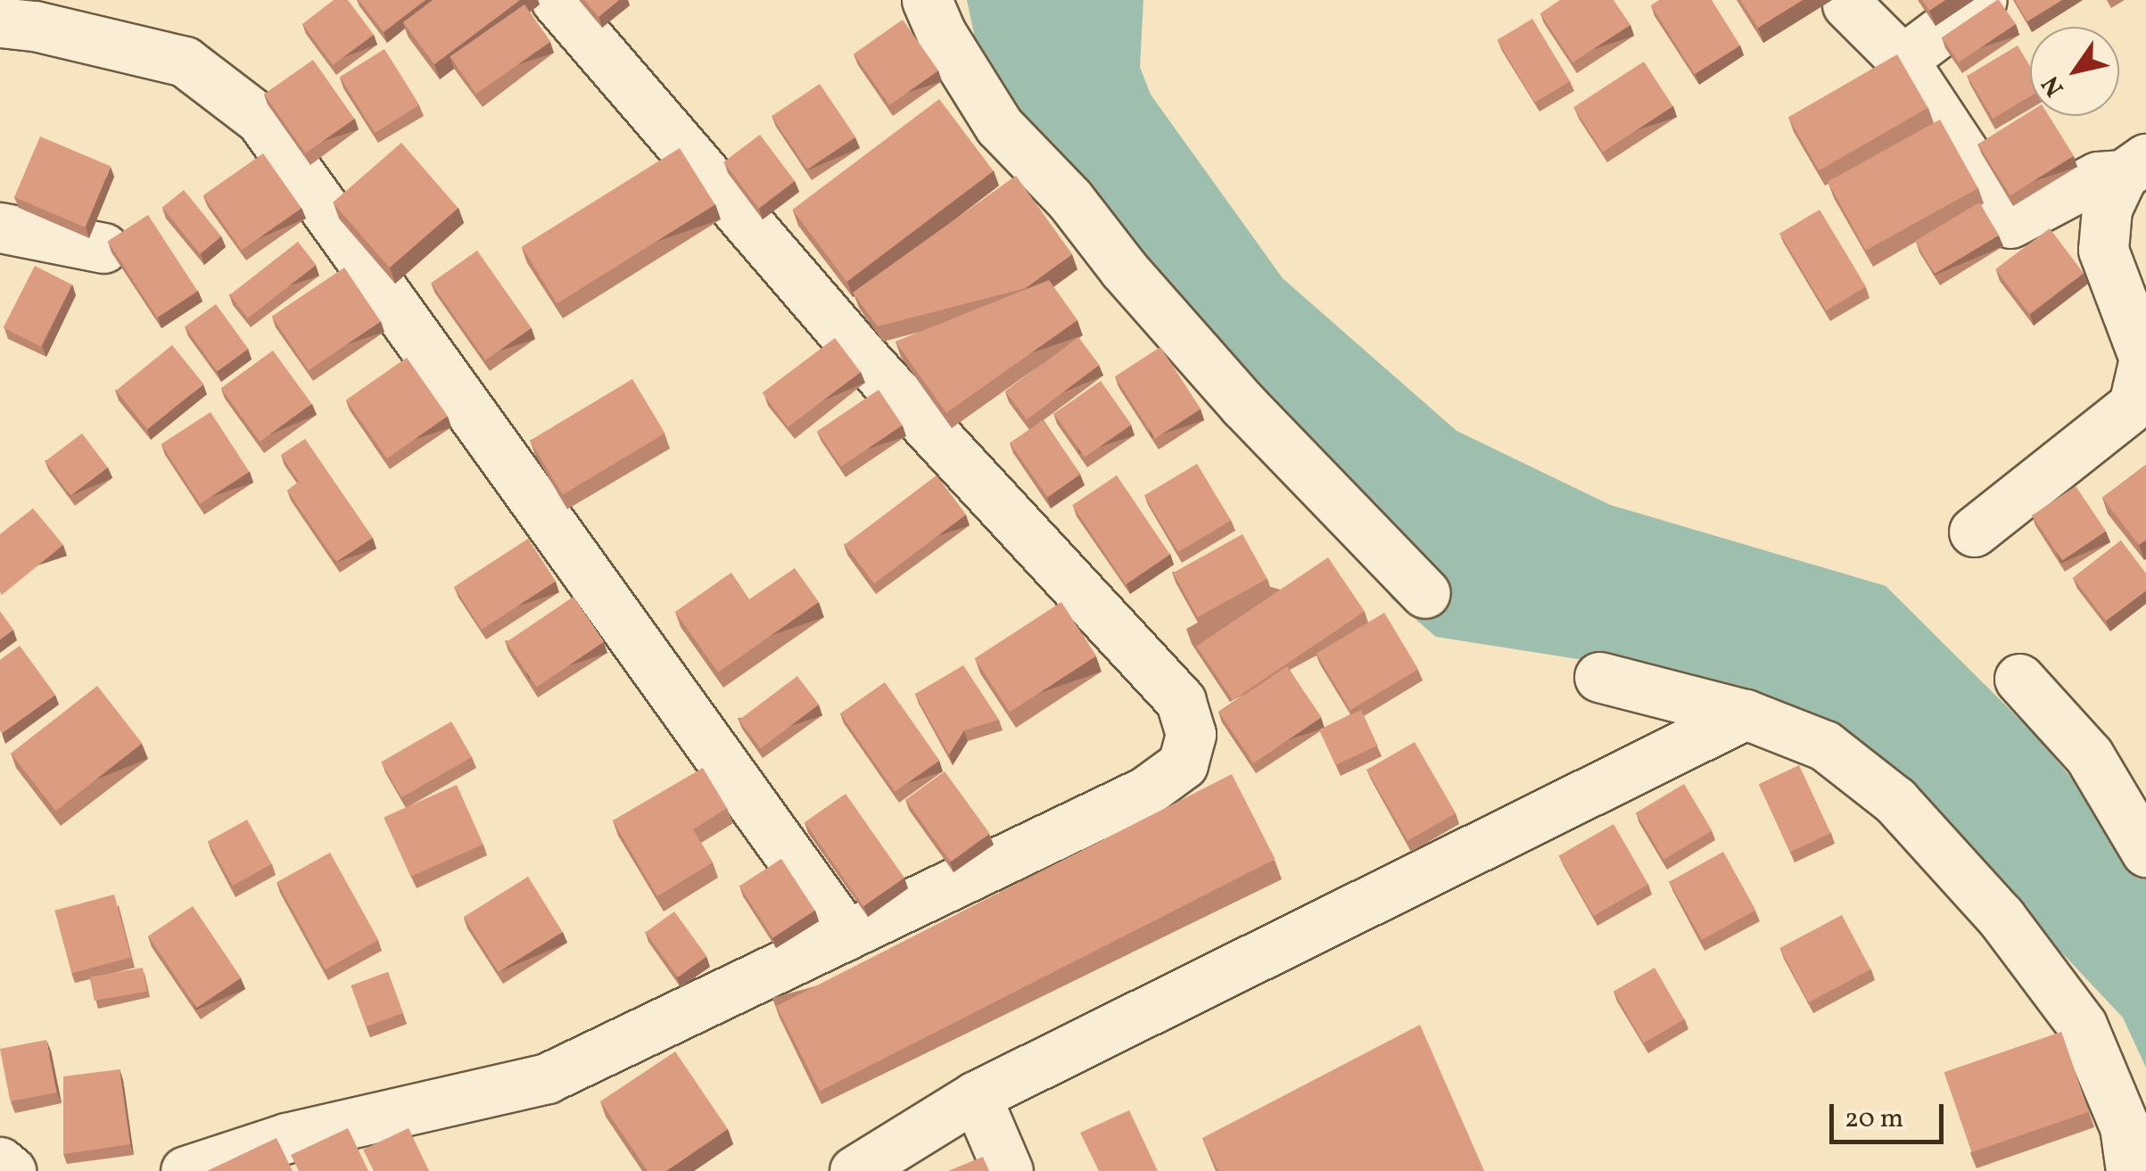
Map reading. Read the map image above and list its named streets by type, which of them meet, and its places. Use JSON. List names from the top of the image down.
{
  "scale_bar": "20 m",
  "north": "bottom left"
}
